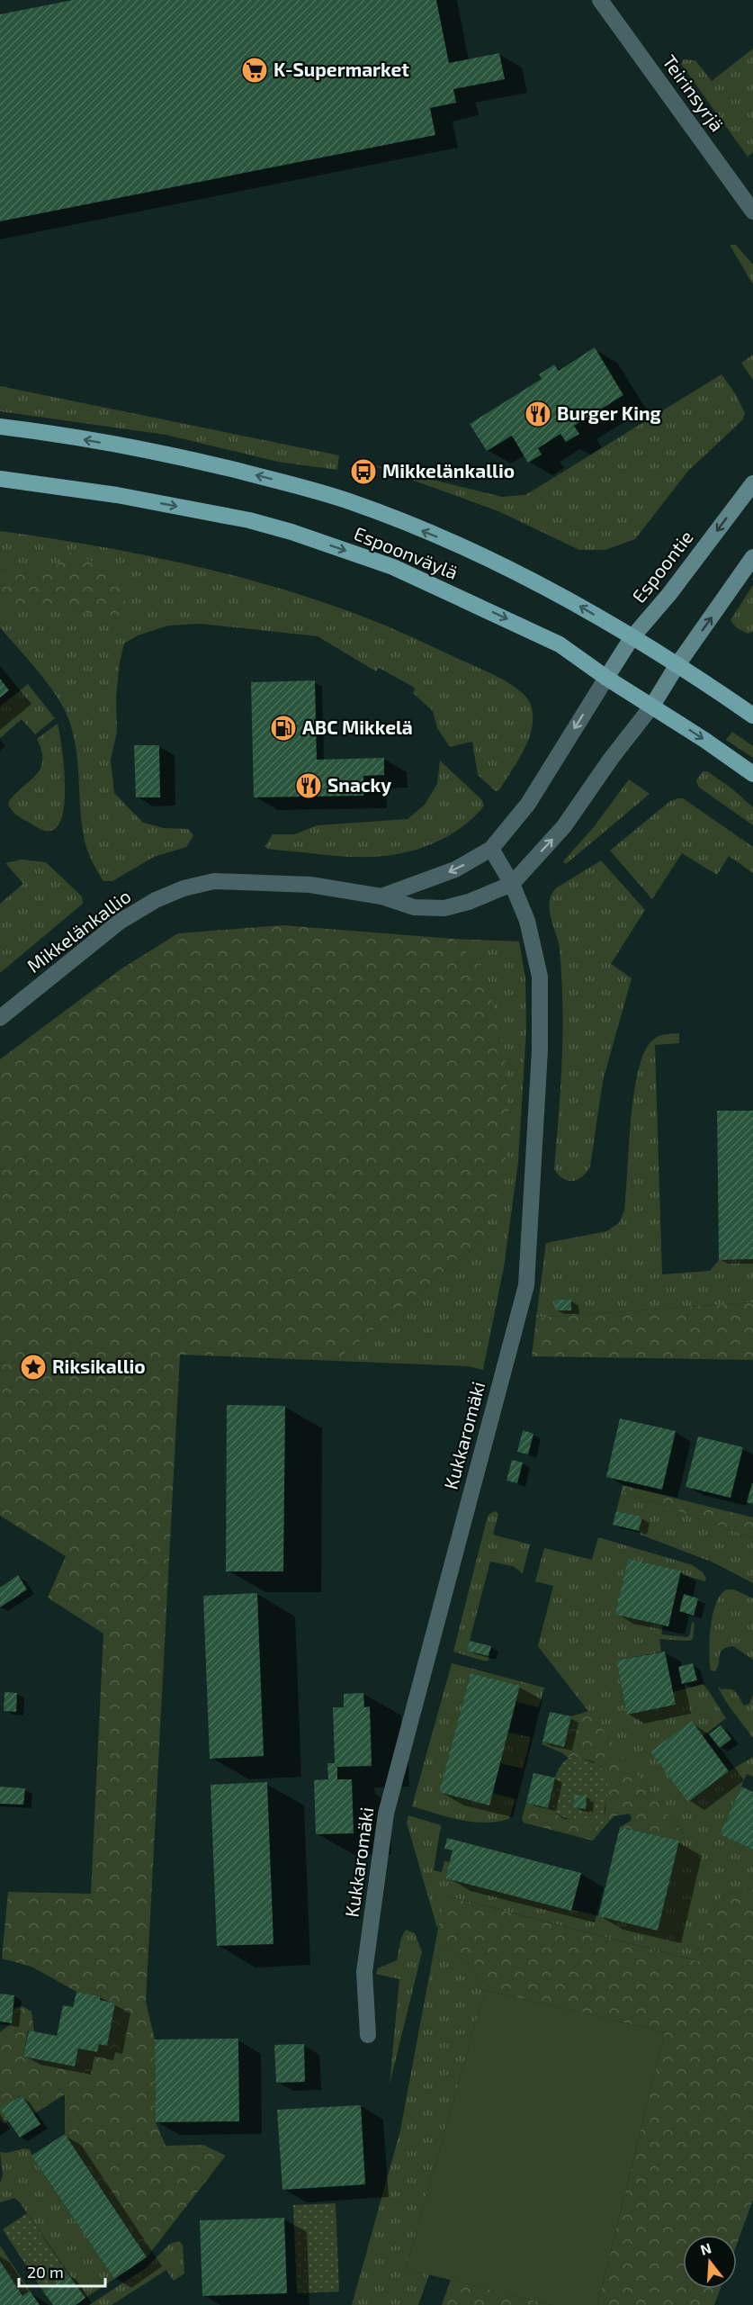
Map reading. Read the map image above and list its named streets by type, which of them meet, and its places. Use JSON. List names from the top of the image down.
{
  "streets": {
    "main road": ["Espoonväylä", "Espoontie"],
    "street": ["Teirinsyrjä", "Mikkelänkallio", "Kukkaromäki"]
  },
  "crossings": [
    ["Espoonväylä", "Espoontie"],
    ["Espoonväylä", "Mikkelänkallio"],
    ["Espoontie", "Mikkelänkallio"],
    ["Mikkelänkallio", "Kukkaromäki"]
  ],
  "places": {
    "supermarket": ["K-Supermarket"],
    "restaurant": ["Burger King", "Snacky"],
    "bus stop": ["Mikkelänkallio"],
    "fuel station": ["ABC Mikkelä"],
    "place": ["Riksikallio"]
  },
  "scale_bar": "20 m",
  "north": "top"
}
